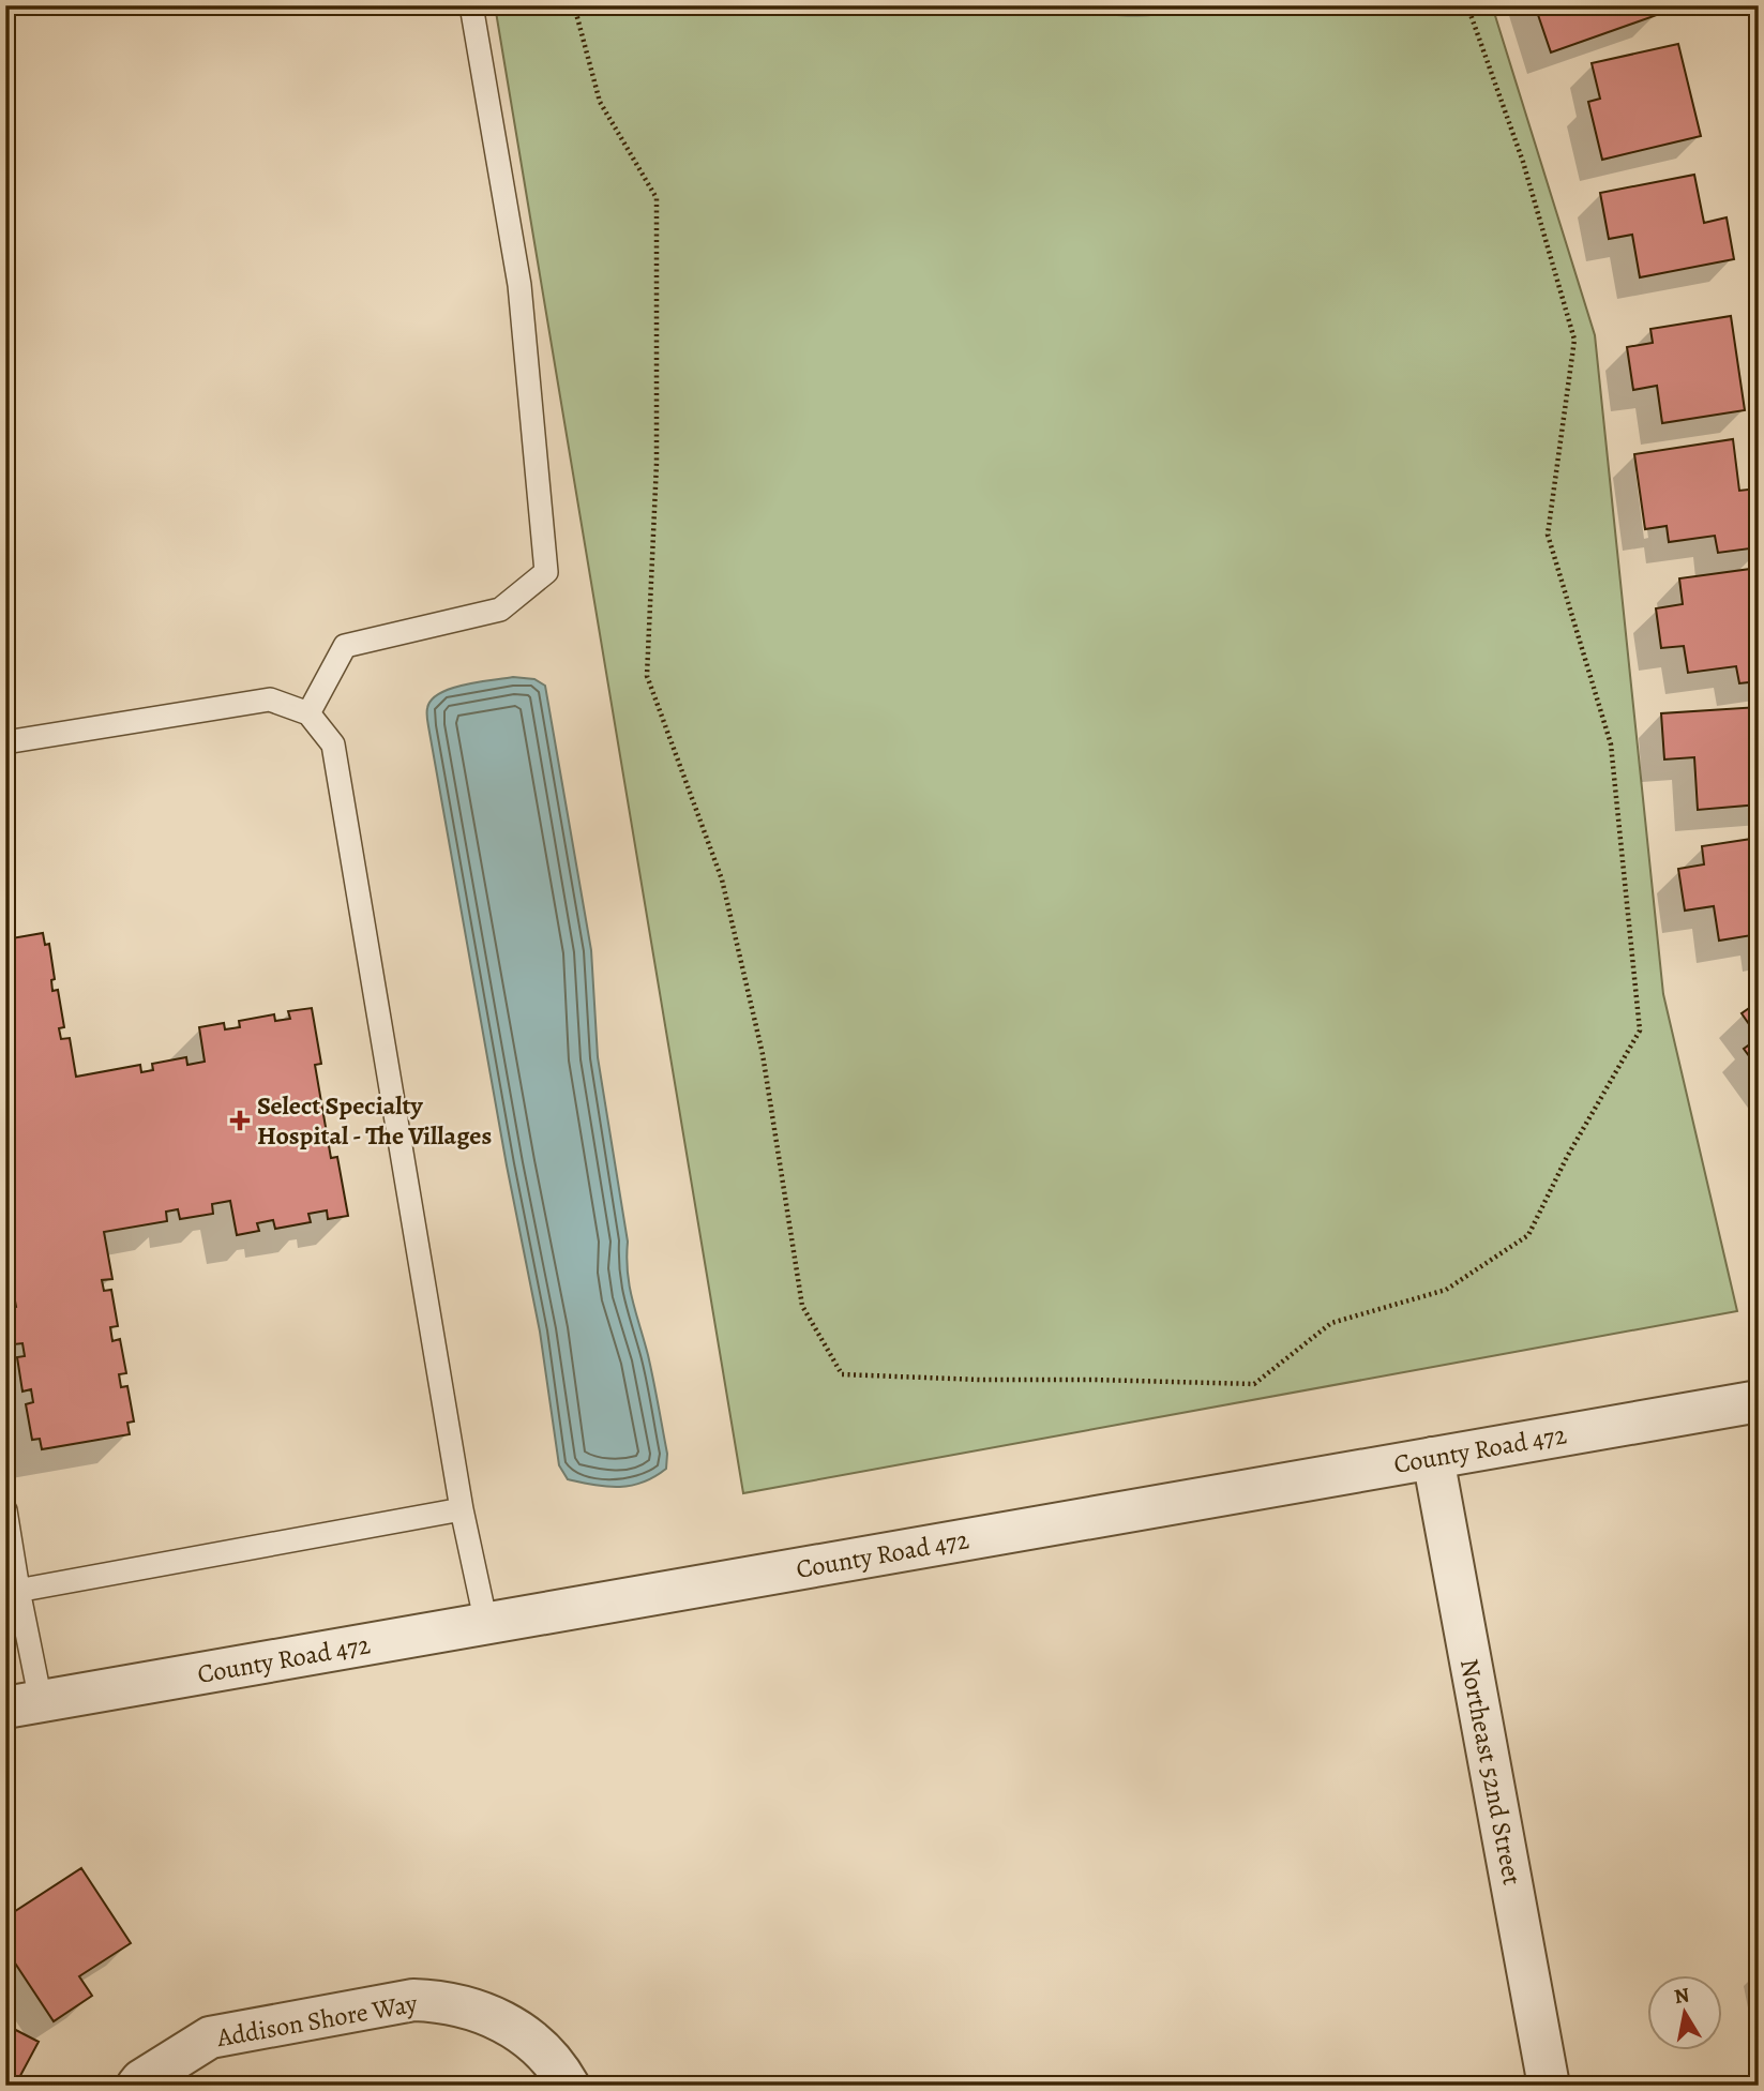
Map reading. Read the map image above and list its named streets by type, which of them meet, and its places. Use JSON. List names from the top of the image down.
{
  "streets": {
    "street": ["County Road 472", "Northeast 52nd Street", "Addison Shore Way"]
  },
  "crossings": [
    ["County Road 472", "Northeast 52nd Street"]
  ],
  "places": {
    "health": ["Select Specialty Hospital - The Villages"]
  },
  "north": "top"
}
